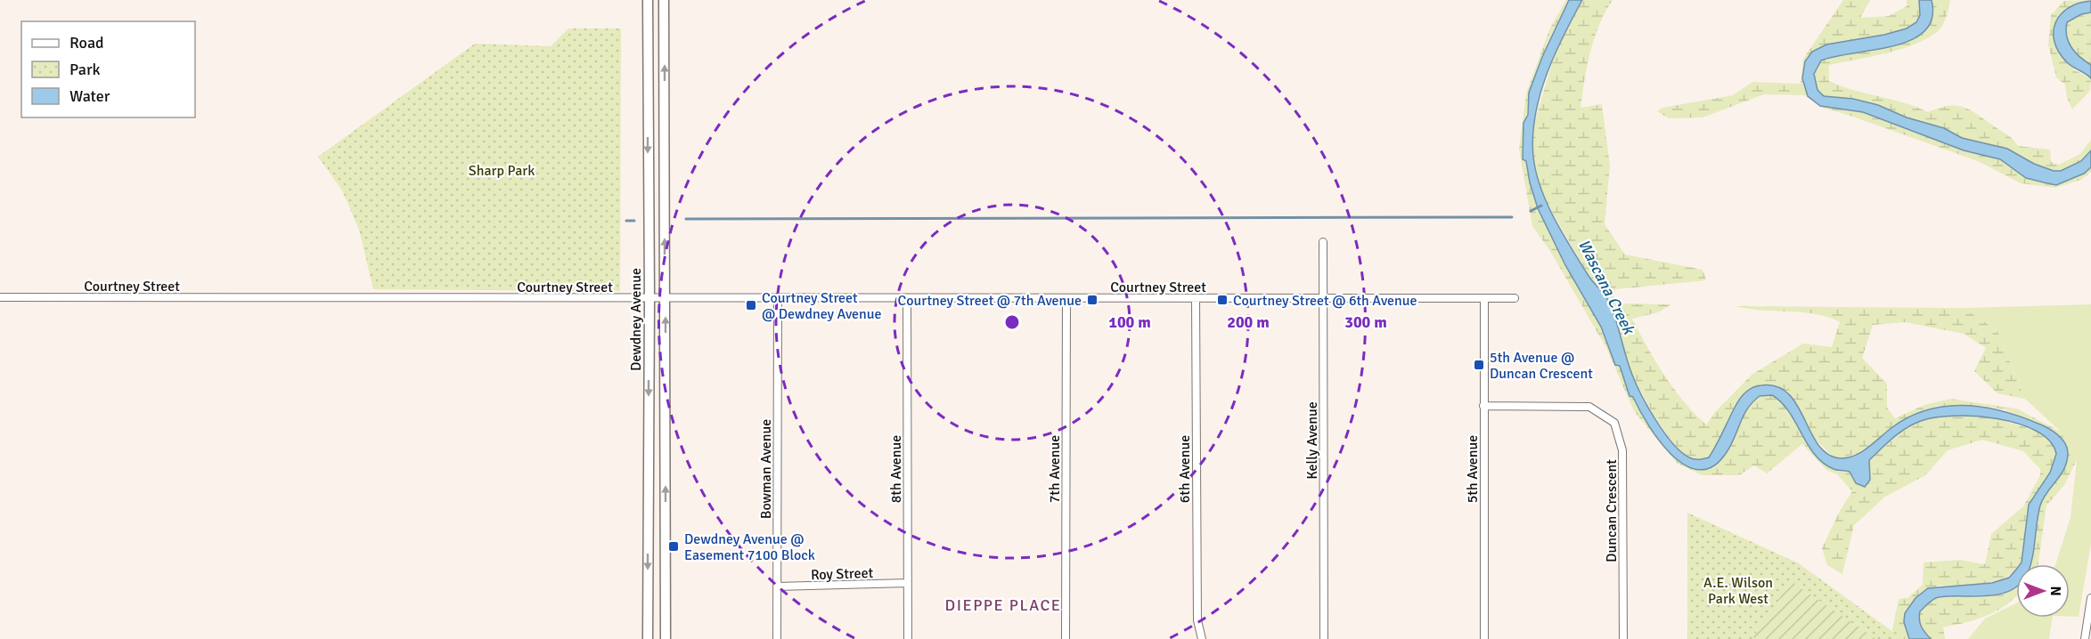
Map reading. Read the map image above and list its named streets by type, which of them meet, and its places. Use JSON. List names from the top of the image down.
{
  "streets": {
    "main road": ["Dewdney Avenue"],
    "street": [
      "Courtney Street",
      "Kelly Avenue",
      "Bowman Avenue",
      "8th Avenue",
      "7th Avenue",
      "6th Avenue",
      "5th Avenue",
      "Duncan Crescent",
      "Roy Street"
    ]
  },
  "crossings": [
    ["Courtney Street", "Dewdney Avenue"],
    ["Courtney Street", "Kelly Avenue"],
    ["Courtney Street", "Bowman Avenue"],
    ["Courtney Street", "8th Avenue"],
    ["Courtney Street", "7th Avenue"],
    ["Courtney Street", "6th Avenue"],
    ["Courtney Street", "5th Avenue"],
    ["Bowman Avenue", "Roy Street"],
    ["8th Avenue", "Roy Street"],
    ["5th Avenue", "Duncan Crescent"]
  ],
  "districts": ["DIEPPE PLACE"],
  "water": ["Wascana Creek"],
  "parks": ["Sharp Park", "A.E. Wilson Park West"],
  "places": {
    "transit": [
      "Courtney Street @ 7th Avenue",
      "Courtney Street @ 6th Avenue",
      "Courtney Street @ Dewdney Avenue",
      "5th Avenue @ Duncan Crescent",
      "Dewdney Avenue @ Easement 7100 Block"
    ]
  },
  "legend": ["Road", "Park", "Water"],
  "north": "right",
  "rings": ["100 m", "200 m", "300 m"]
}
